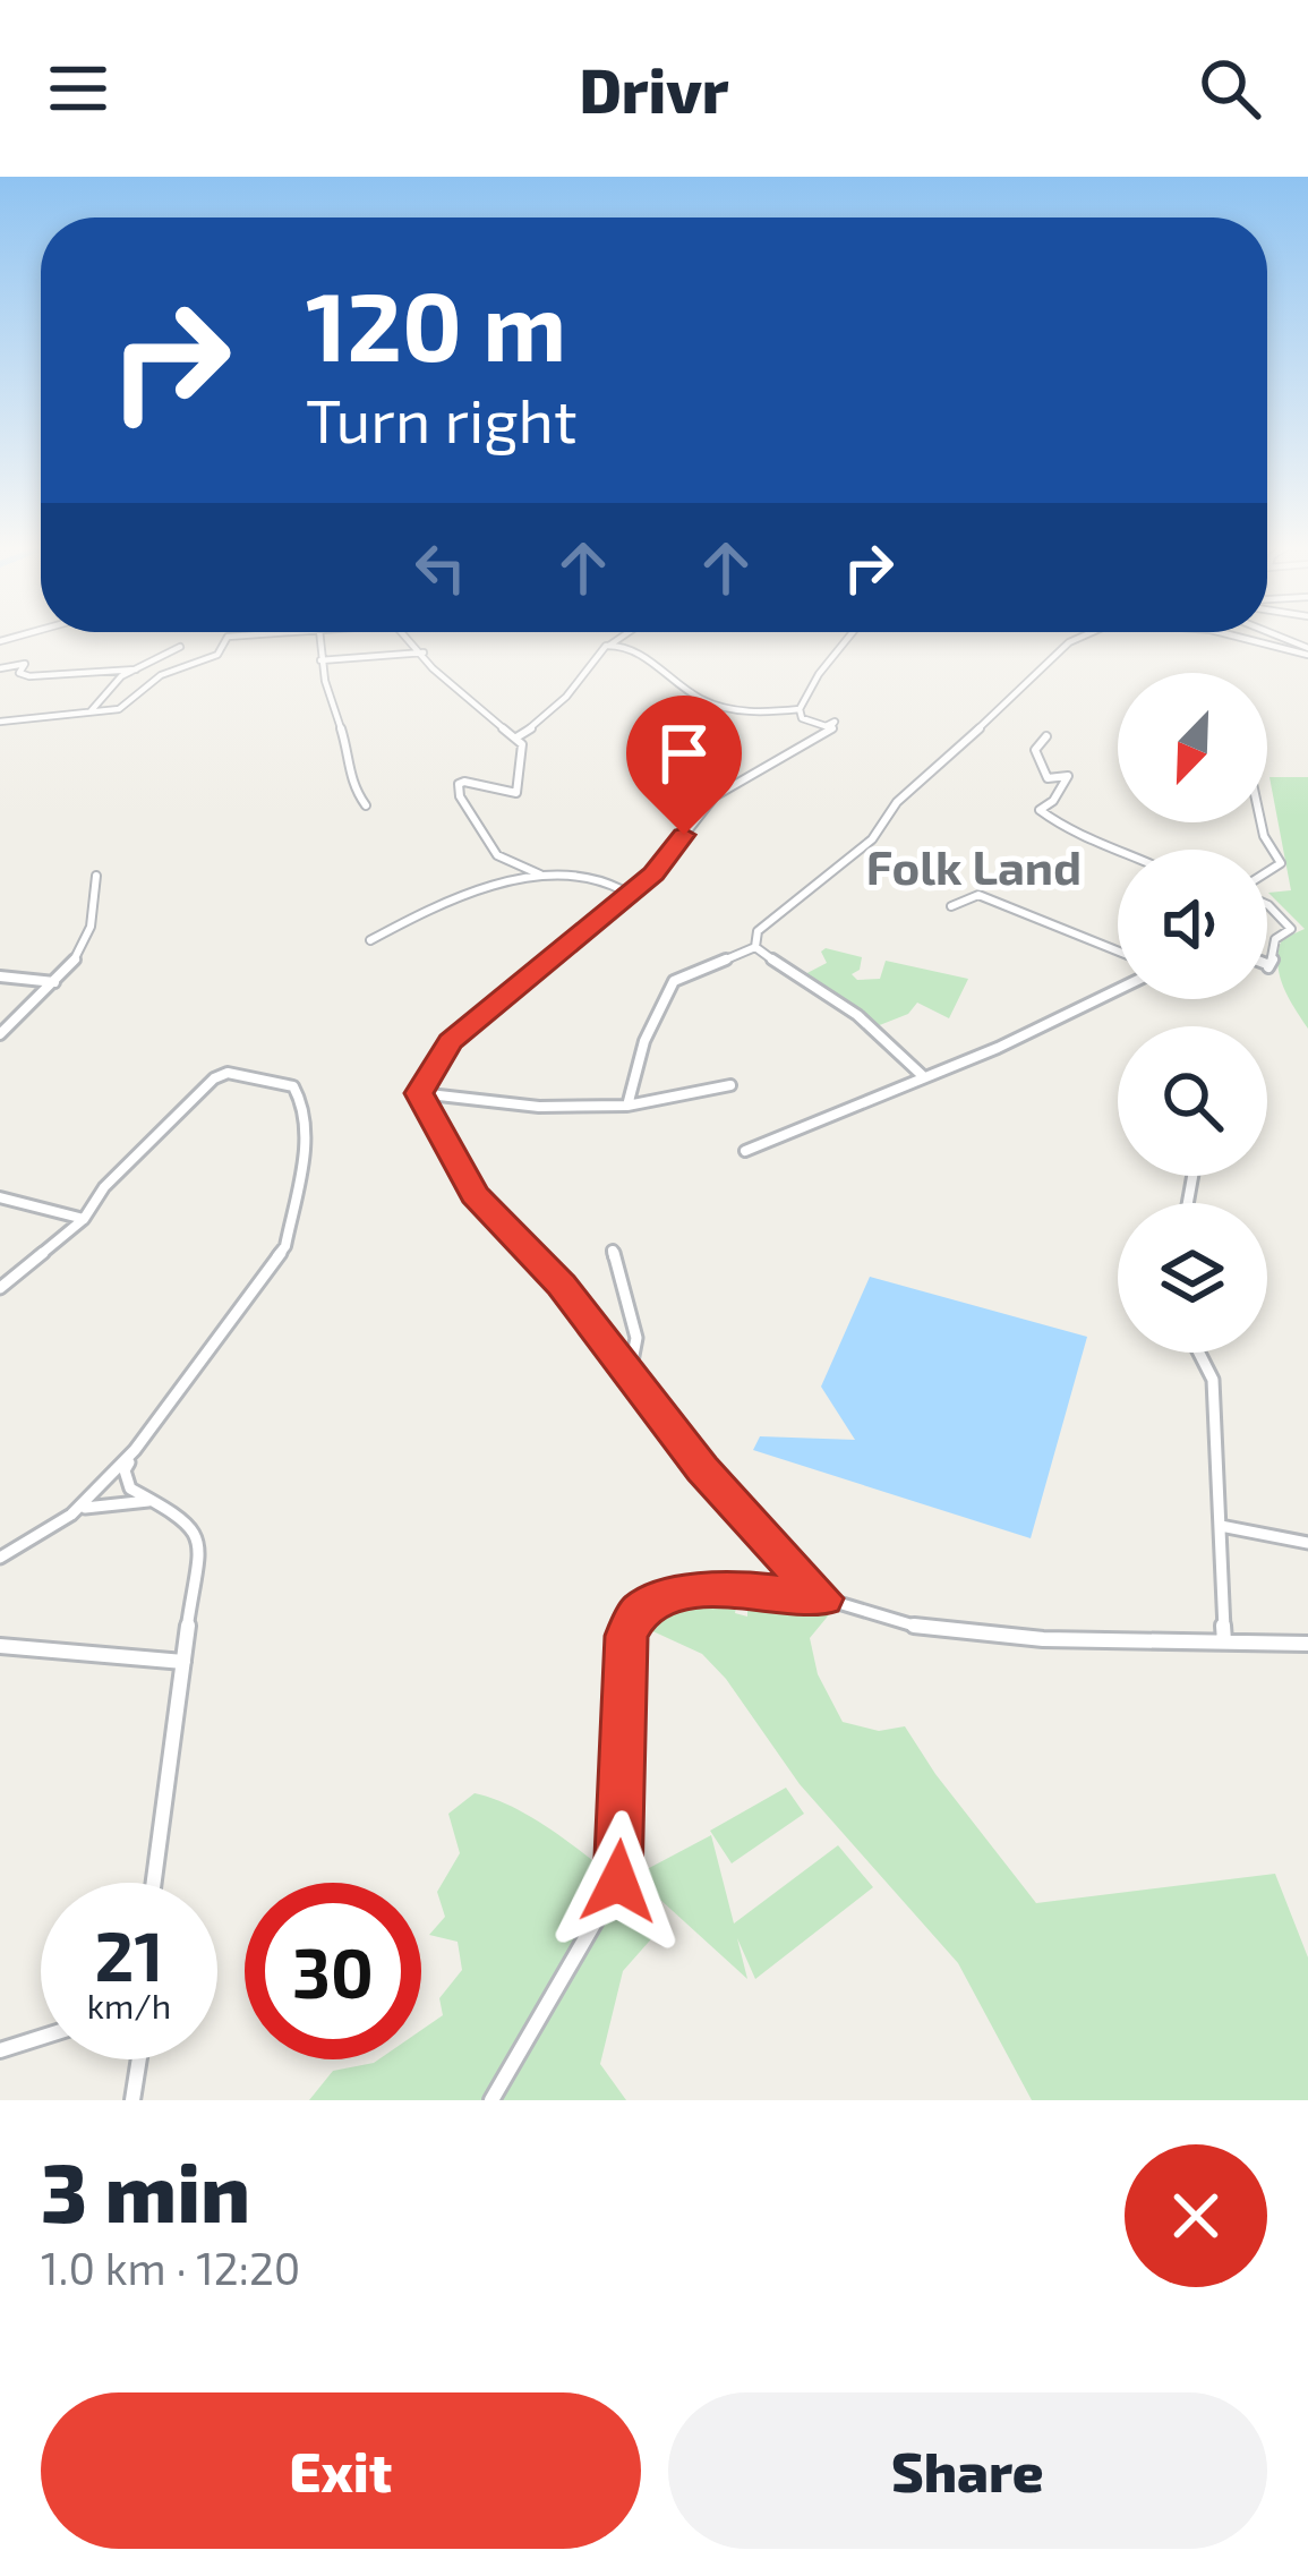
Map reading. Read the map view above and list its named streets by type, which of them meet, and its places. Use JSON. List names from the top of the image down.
{
  "districts": ["Folk Land"],
  "north": "bottom left",
  "page": {
    "header": "Drivr",
    "turn": ["120 m", "Turn right"],
    "speed": "21 km/h",
    "limit": "30",
    "heading": ["3 min", "1.0 km · 12:20"],
    "buttons": ["Exit", "Share"]
  }
}
